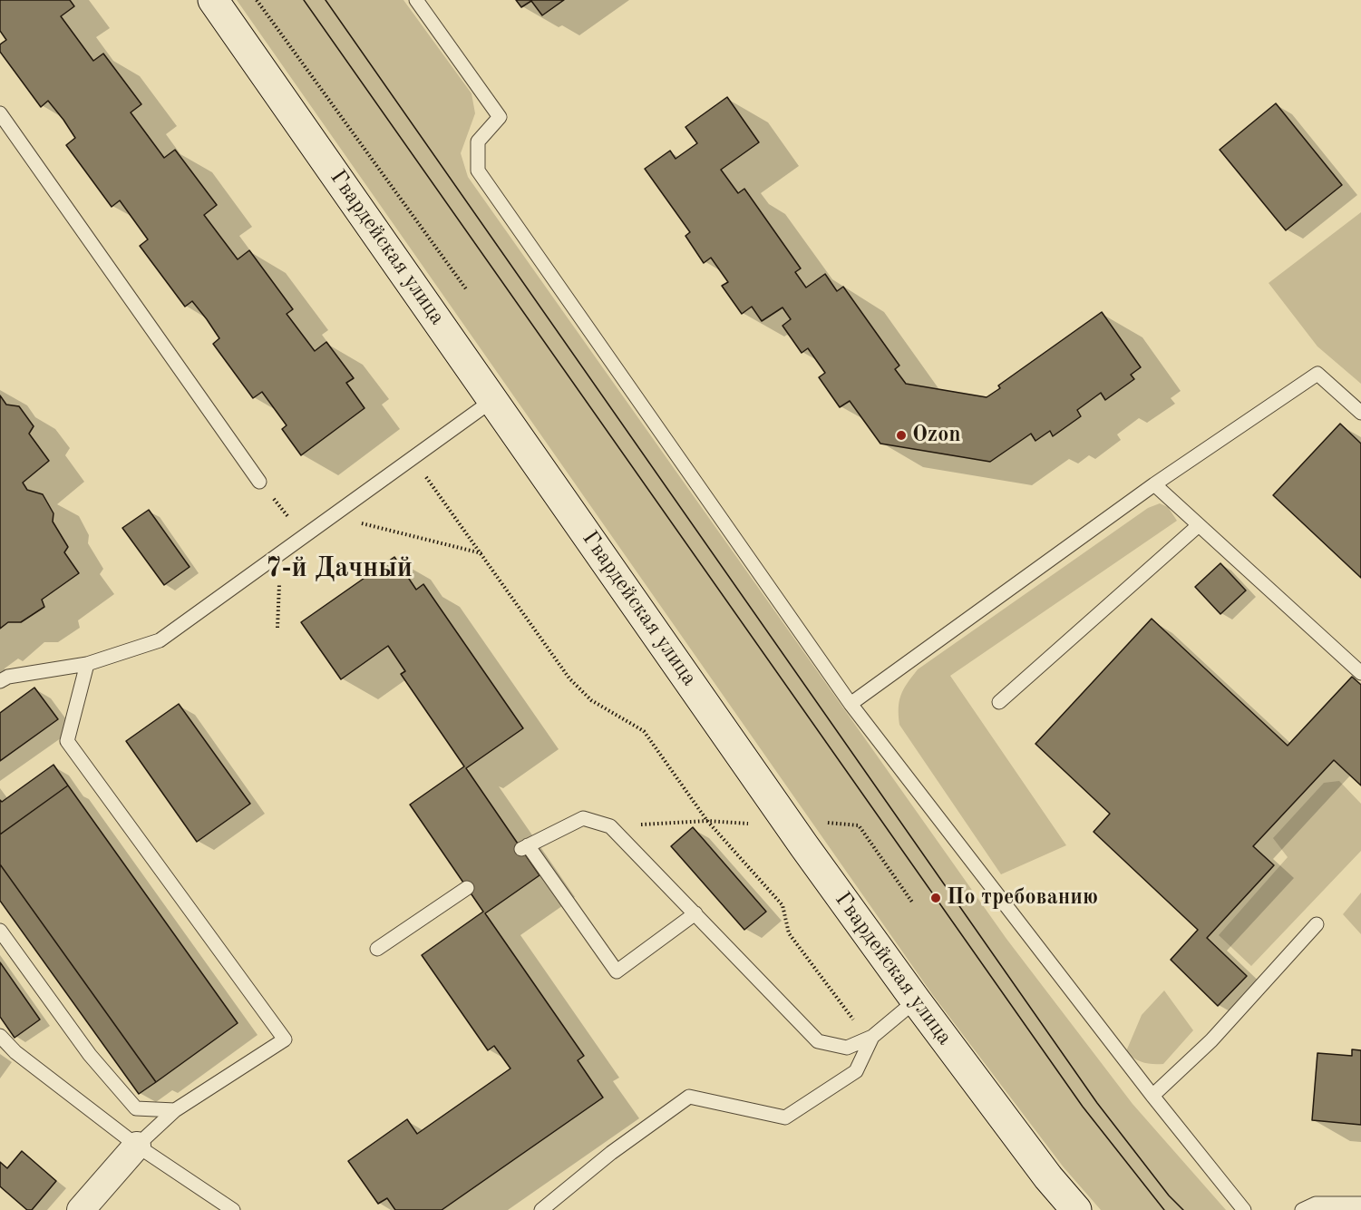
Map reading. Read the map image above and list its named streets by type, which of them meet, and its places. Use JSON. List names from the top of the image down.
{
  "streets": {
    "street": ["Гвардейская улица"]
  },
  "districts": ["7-й Дачный"],
  "places": ["Ozon", "По требованию"]
}
